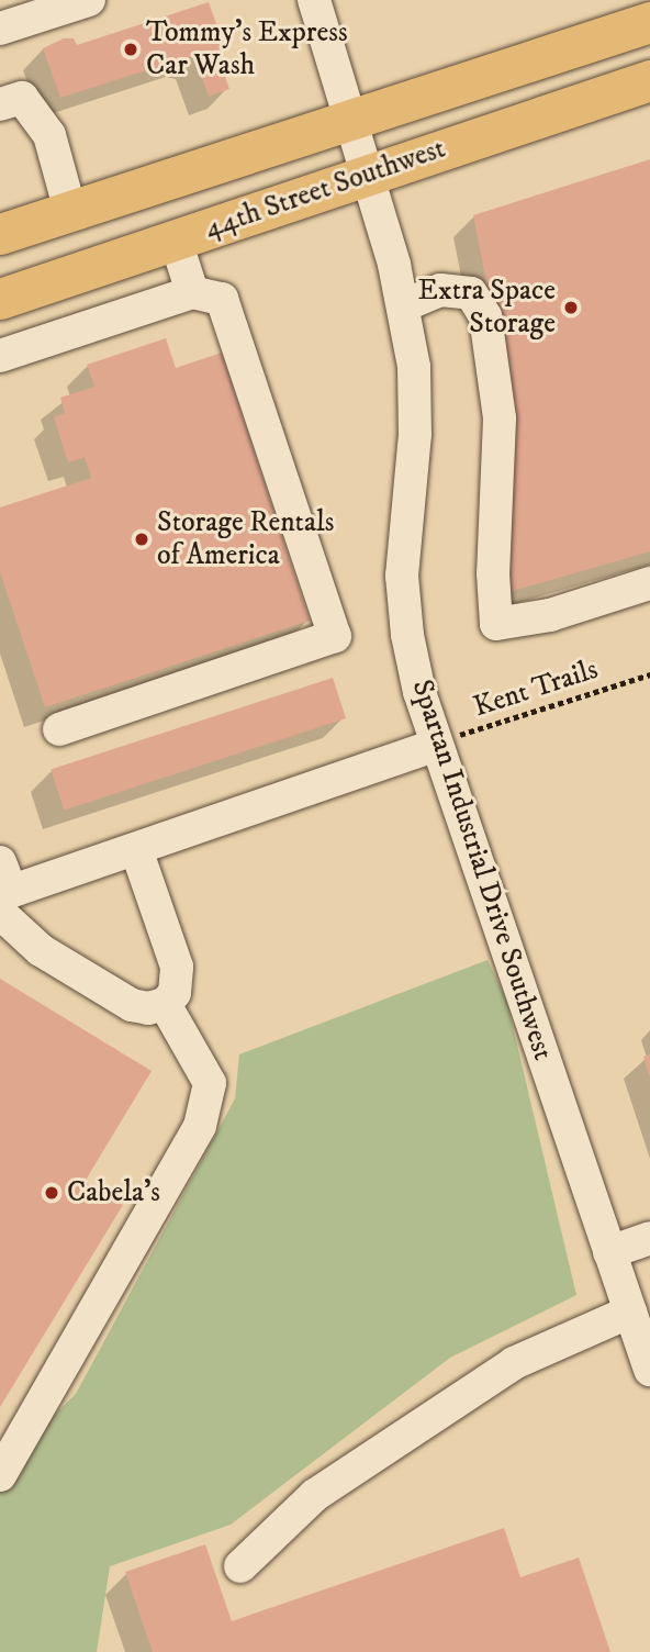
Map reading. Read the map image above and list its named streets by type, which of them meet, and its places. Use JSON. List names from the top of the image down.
{
  "streets": {
    "main road": ["44th Street Southwest"],
    "street": ["Spartan Industrial Drive Southwest"],
    "path": ["Kent Trails"]
  },
  "crossings": [
    ["44th Street Southwest", "Spartan Industrial Drive Southwest"],
    ["Kent Trails", "Spartan Industrial Drive Southwest"]
  ],
  "places": [
    "Tommy’s Express Car Wash",
    "Extra Space Storage",
    "Storage Rentals of America",
    "Cabela's"
  ]
}
